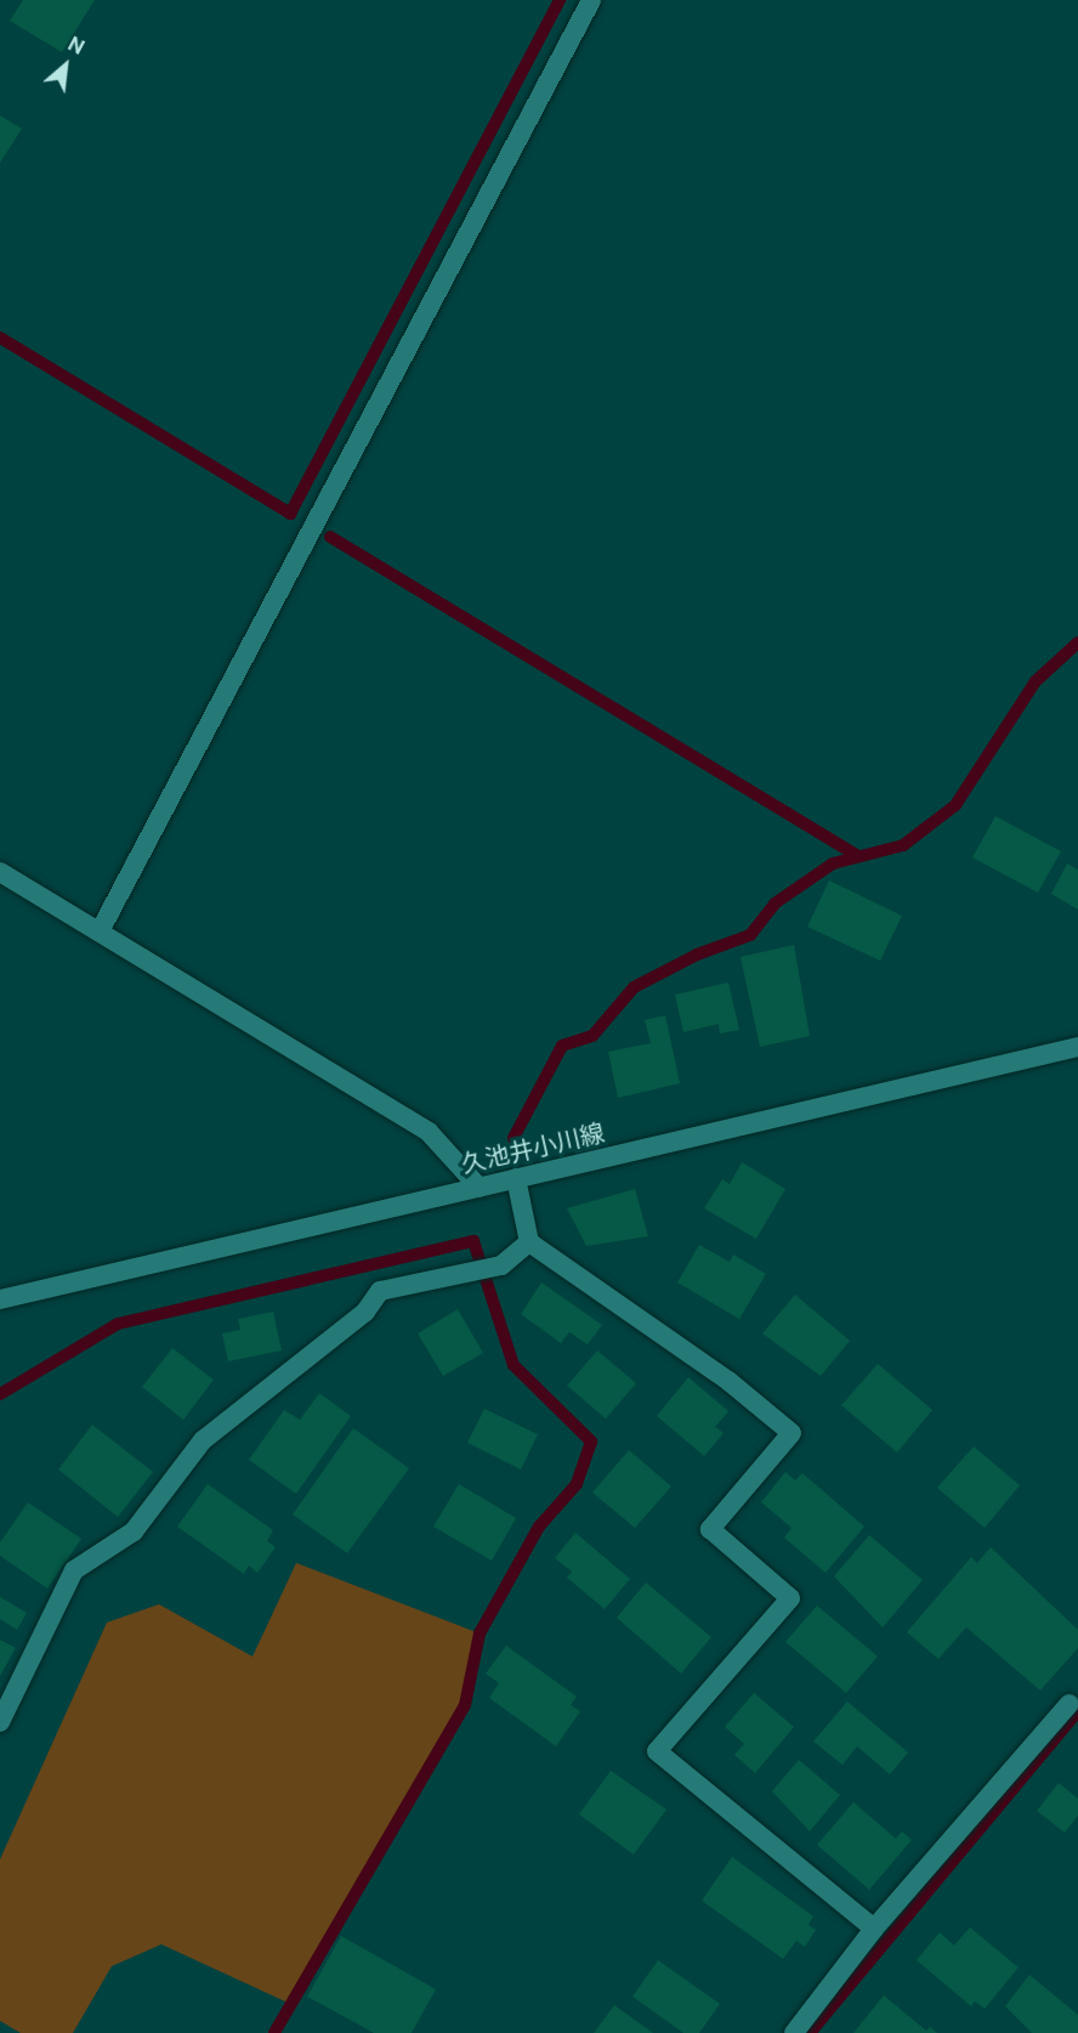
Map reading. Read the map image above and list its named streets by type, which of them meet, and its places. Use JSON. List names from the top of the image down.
{
  "streets": {
    "street": ["久池井小川線"]
  },
  "north": "top right"
}
